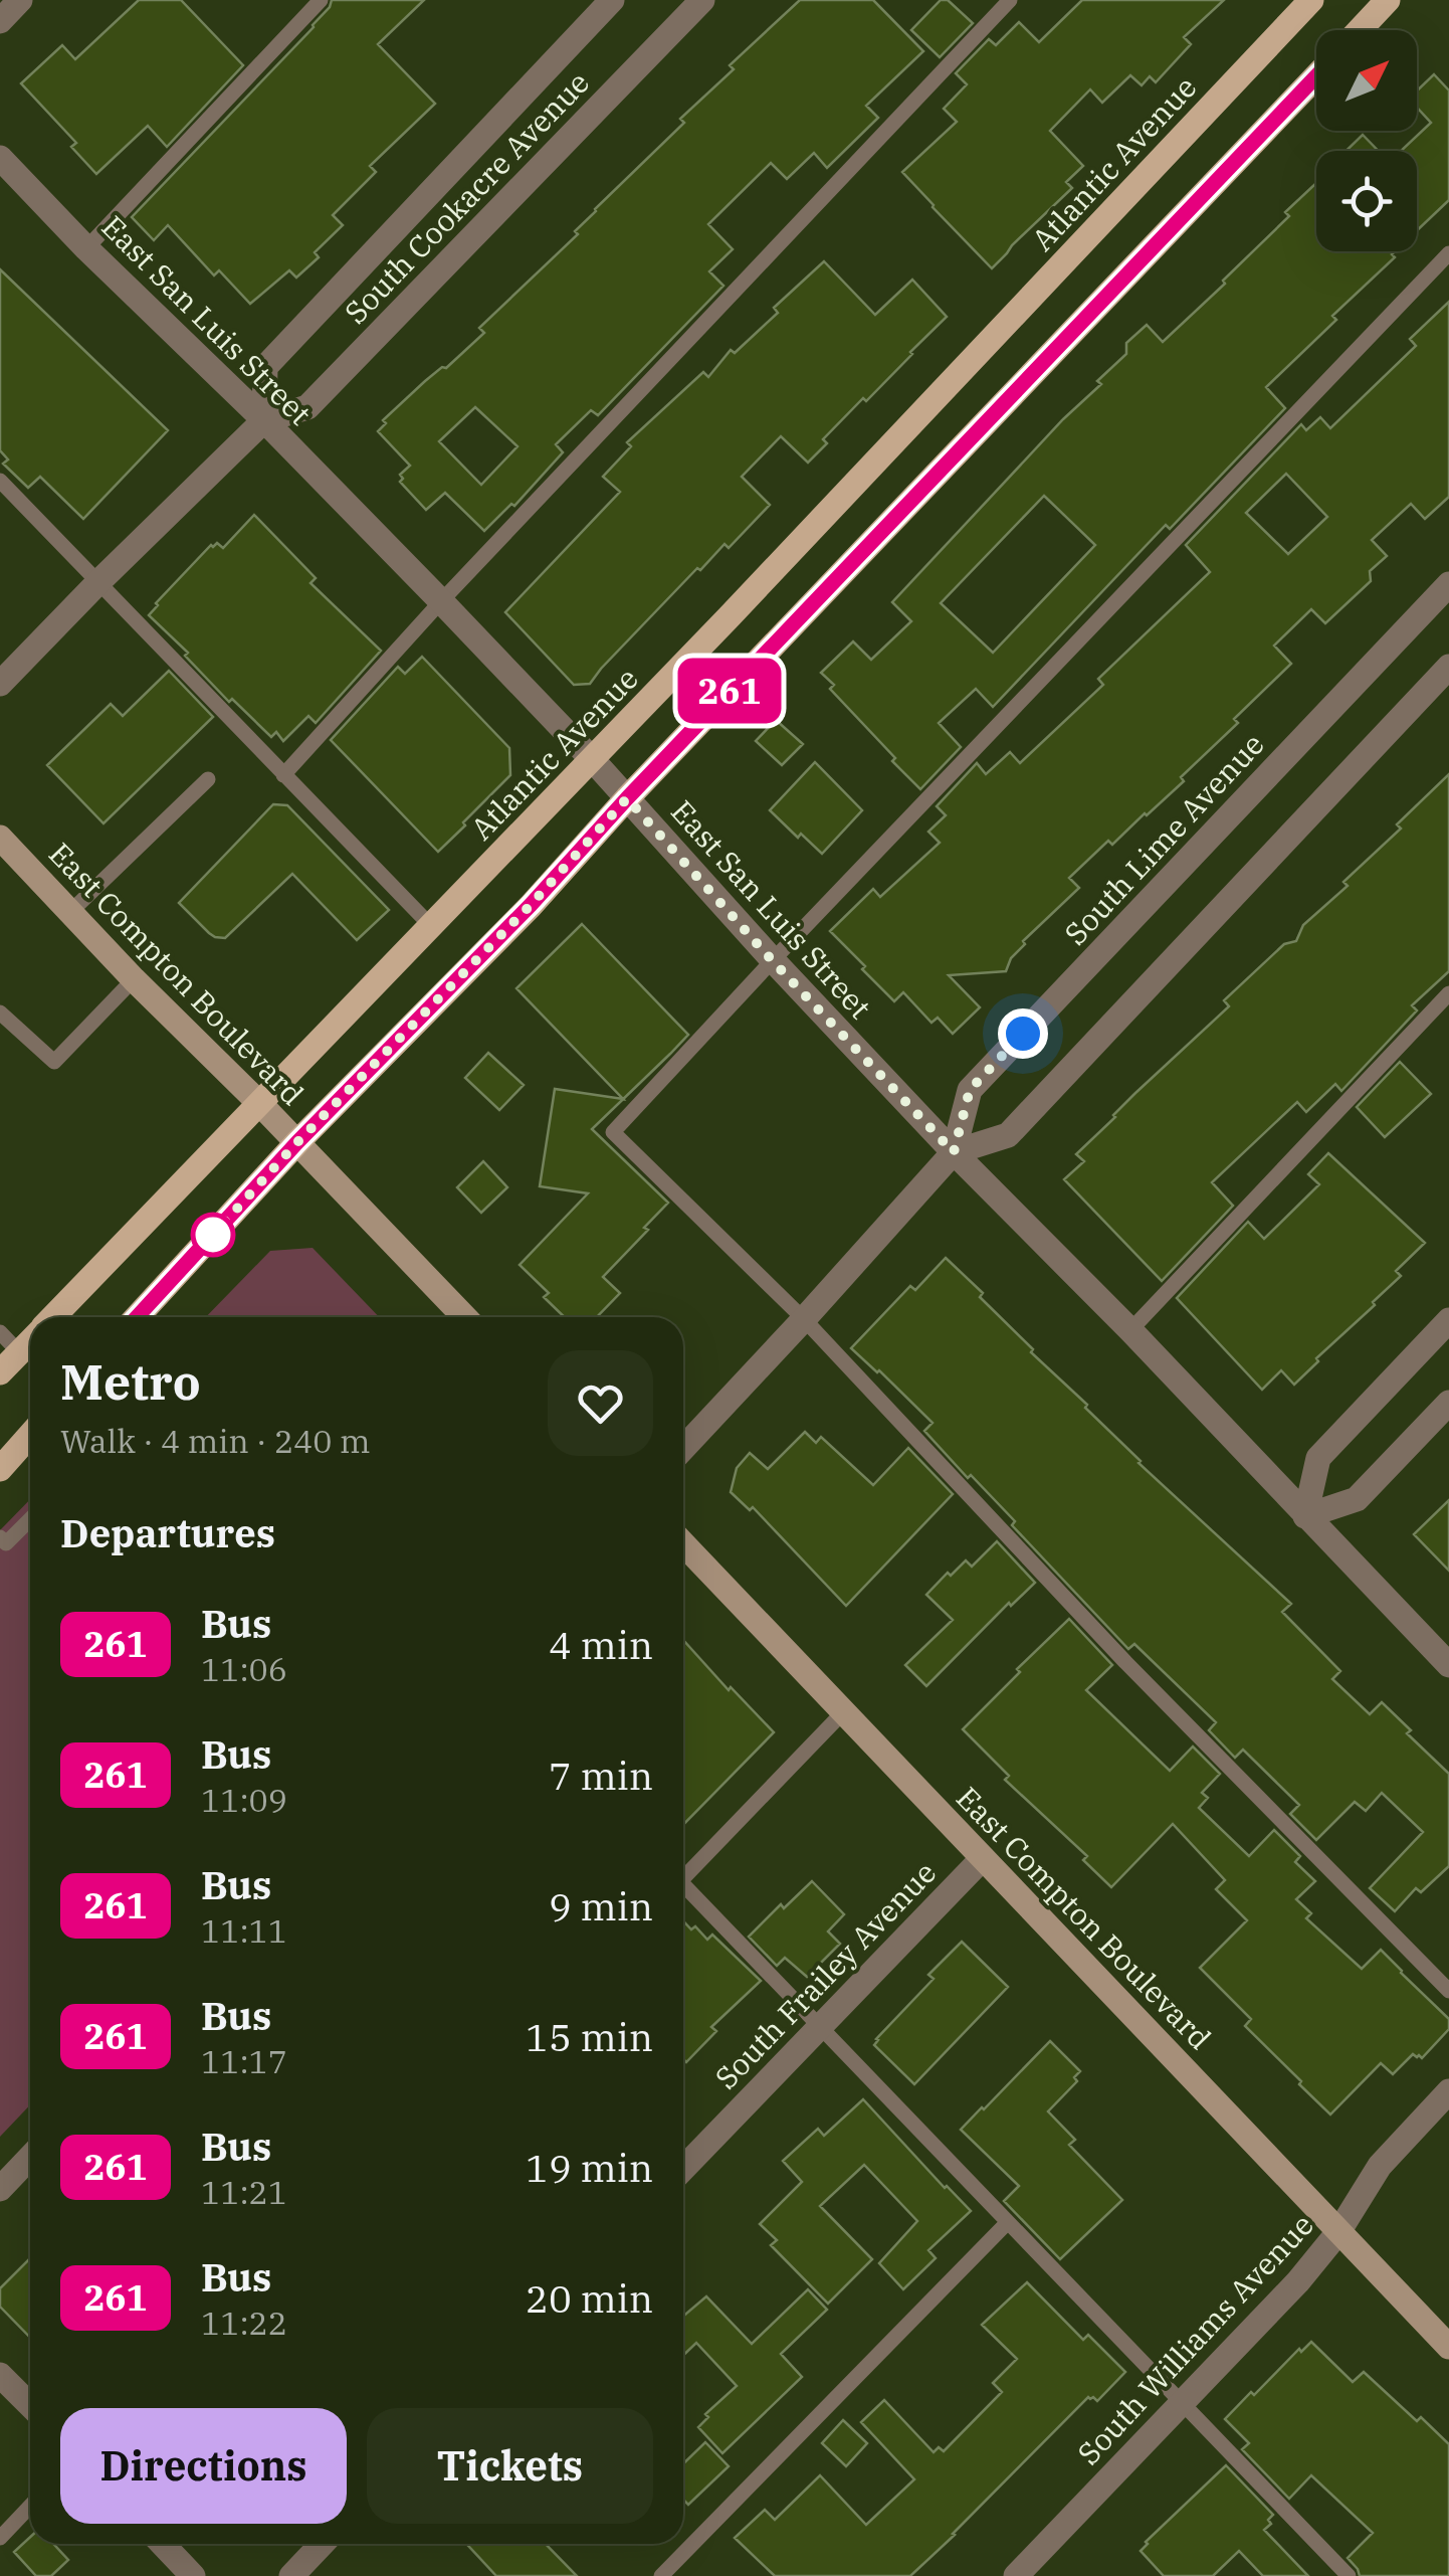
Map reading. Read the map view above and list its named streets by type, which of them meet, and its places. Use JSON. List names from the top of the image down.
{
  "streets": {
    "main road": ["Atlantic Avenue", "East Compton Boulevard"],
    "street": [
      "South Cookacre Avenue",
      "East San Luis Street",
      "South Lime Avenue",
      "South Frailey Avenue",
      "South Williams Avenue"
    ]
  },
  "crossings": [
    ["Atlantic Avenue", "East San Luis Street"],
    ["Atlantic Avenue", "East Compton Boulevard"],
    ["South Cookacre Avenue", "East San Luis Street"],
    ["East San Luis Street", "South Lime Avenue"],
    ["East Compton Boulevard", "South Frailey Avenue"],
    ["East Compton Boulevard", "South Williams Avenue"]
  ],
  "lines": ["bus line 261"],
  "north": "top right",
  "page": {
    "on_map": "261",
    "heading": [
      ["Metro", "Walk · 4 min · 240 m"],
      "Departures"
    ],
    "list": [
      {
        "mark": "261",
        "name": "Bus",
        "note": "11:06",
        "value": "4 min"
      },
      {
        "mark": "261",
        "name": "Bus",
        "note": "11:09",
        "value": "7 min"
      },
      {
        "mark": "261",
        "name": "Bus",
        "note": "11:11",
        "value": "9 min"
      },
      {
        "mark": "261",
        "name": "Bus",
        "note": "11:17",
        "value": "15 min"
      },
      {
        "mark": "261",
        "name": "Bus",
        "note": "11:21",
        "value": "19 min"
      },
      {
        "mark": "261",
        "name": "Bus",
        "note": "11:22",
        "value": "20 min"
      }
    ],
    "buttons": ["Directions", "Tickets"]
  }
}
